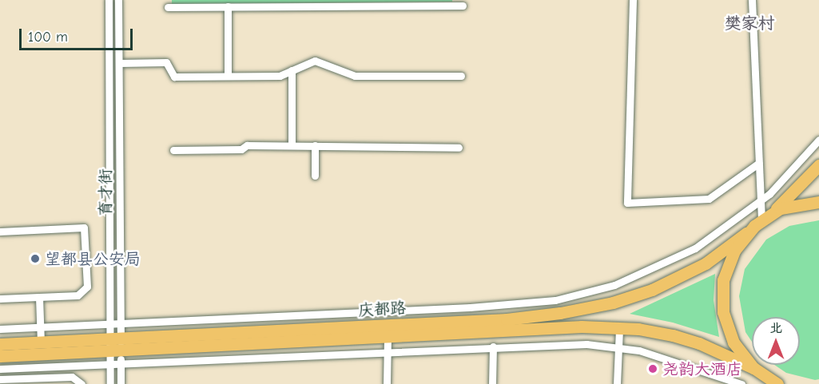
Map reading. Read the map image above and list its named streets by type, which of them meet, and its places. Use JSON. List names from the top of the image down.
{
  "streets": {
    "highway": ["庆都路"],
    "street": ["育才街"]
  },
  "crossings": [
    ["育才街", "庆都路"]
  ],
  "districts": ["樊家村"],
  "places": ["望都县公安局", "尧韵大酒店"],
  "scale_bar": "100 m",
  "north": "top"
}
